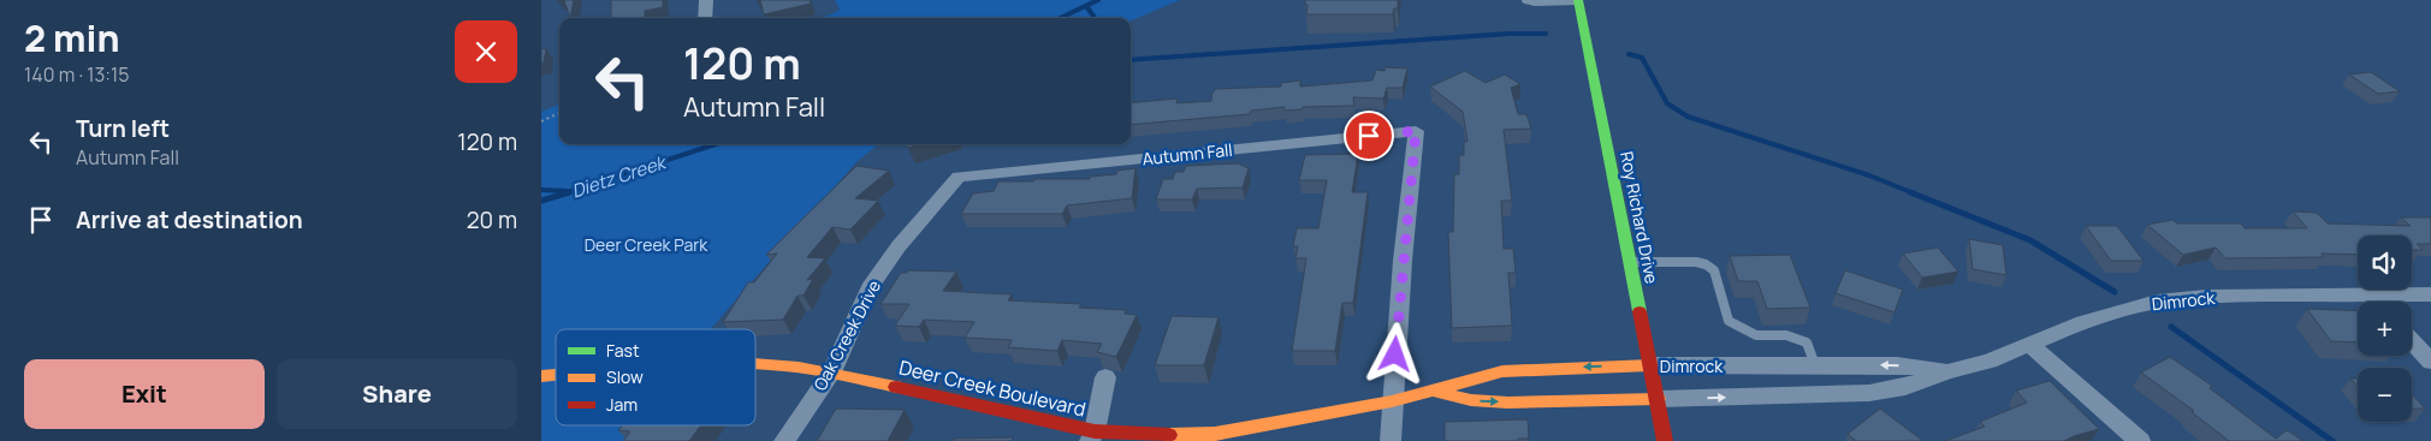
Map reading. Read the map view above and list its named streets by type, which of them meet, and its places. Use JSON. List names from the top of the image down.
{
  "streets": {
    "street": [
      "Autumn Fall",
      "Roy Richard Drive",
      "Dimrock",
      "Oak Creek Drive",
      "Deer Creek Boulevard"
    ]
  },
  "crossings": [
    ["Autumn Fall", "Oak Creek Drive"],
    ["Autumn Fall", "Deer Creek Boulevard"],
    ["Roy Richard Drive", "Dimrock"],
    ["Roy Richard Drive", "Deer Creek Boulevard"],
    ["Dimrock", "Deer Creek Boulevard"],
    ["Oak Creek Drive", "Deer Creek Boulevard"]
  ],
  "water": ["Dietz Creek"],
  "parks": ["Deer Creek Park"],
  "legend": ["Fast", "Slow", "Jam"],
  "page": {
    "heading": ["2 min", "140 m · 13:15"],
    "turn": ["120 m", "Autumn Fall"],
    "list": [
      {
        "name": "Turn left",
        "note": "Autumn Fall",
        "value": "120 m"
      },
      {
        "name": "Arrive at destination",
        "value": "20 m"
      }
    ],
    "map_buttons": ["+", "−"],
    "buttons": ["Exit", "Share"]
  }
}
